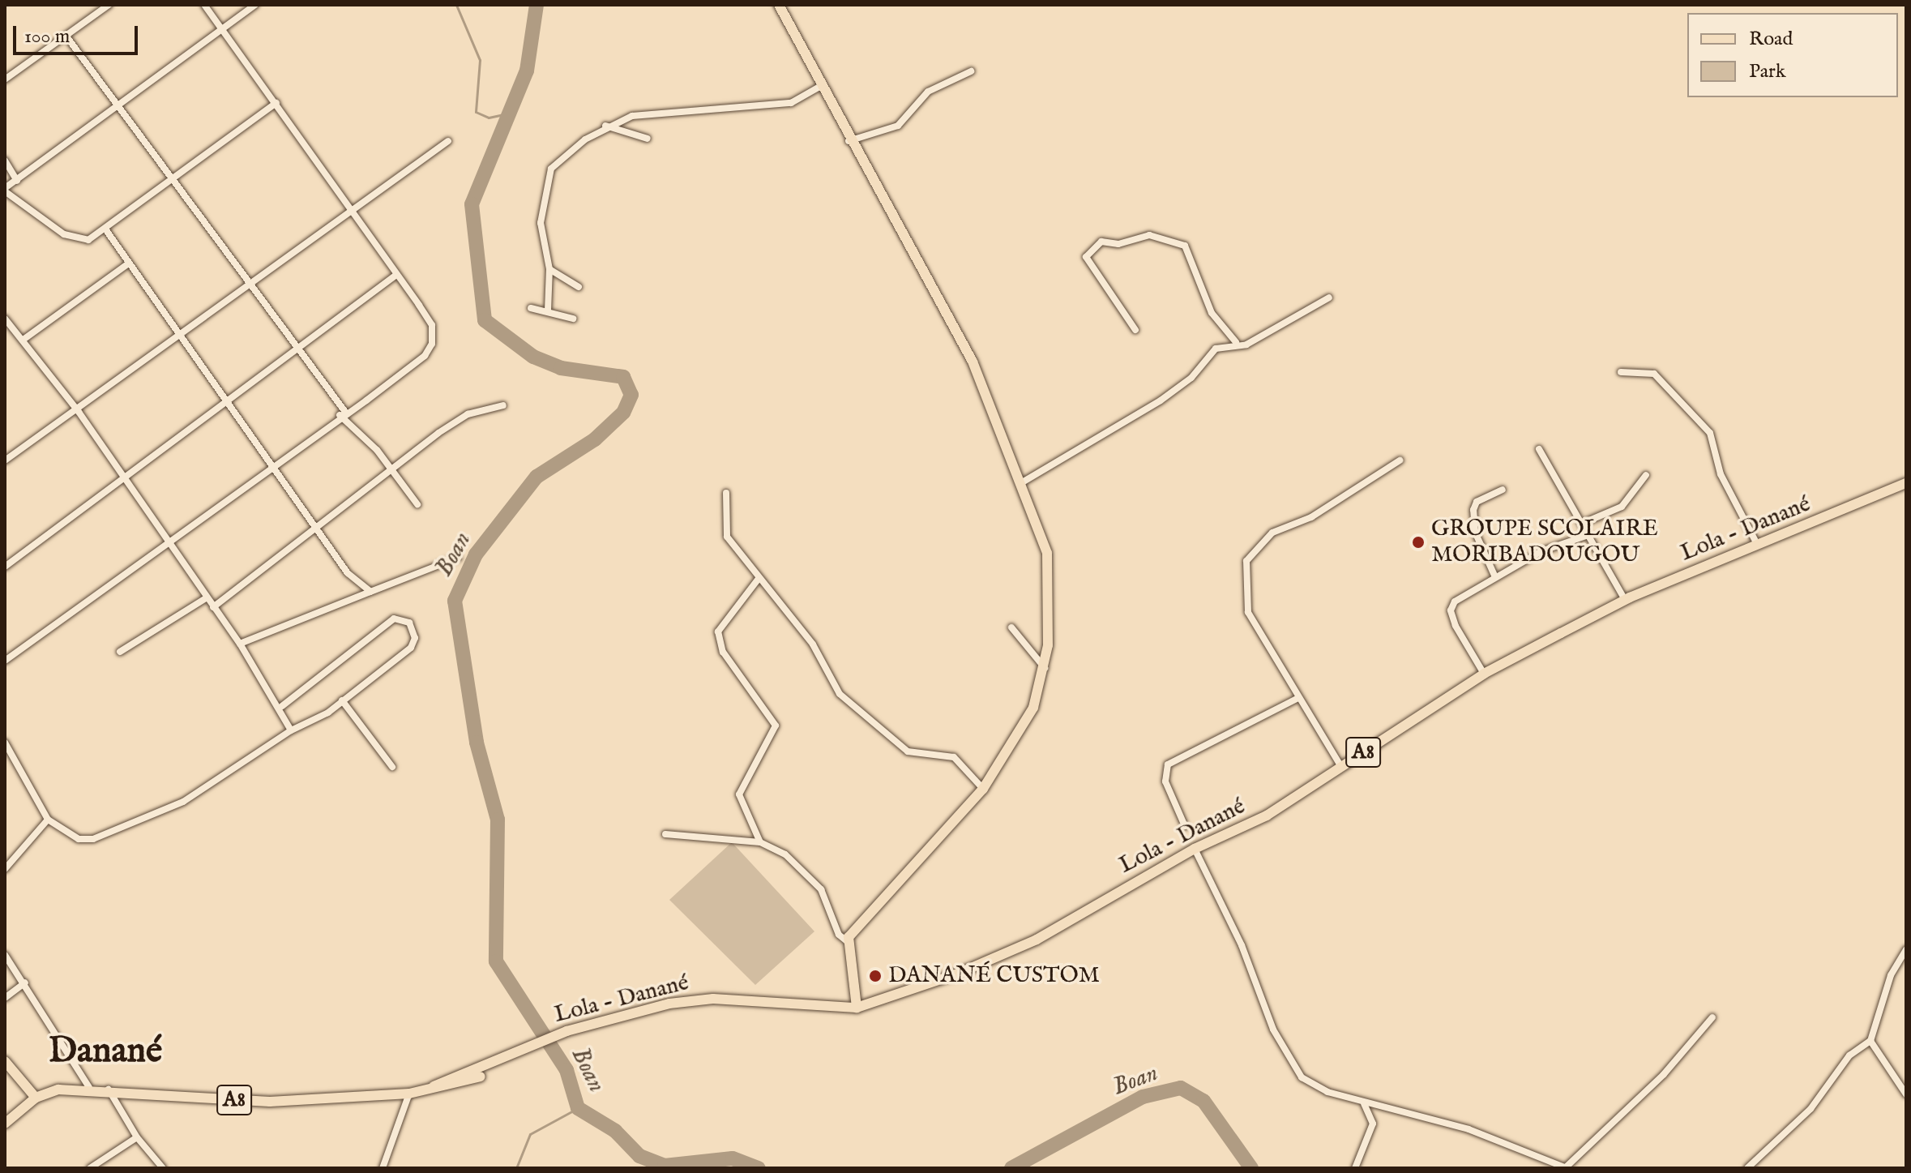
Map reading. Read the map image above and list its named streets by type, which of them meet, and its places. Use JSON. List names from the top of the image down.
{
  "streets": {
    "main road": ["Lola - Danané", "A8"]
  },
  "crossings": [
    ["Lola - Danané", "A8"]
  ],
  "districts": ["Danané"],
  "water": ["Boan"],
  "places": ["GROUPE SCOLAIRE MORIBADOUGOU", "DANANÉ CUSTOM"],
  "legend": ["Road", "Park"],
  "scale_bar": "100 m"
}
